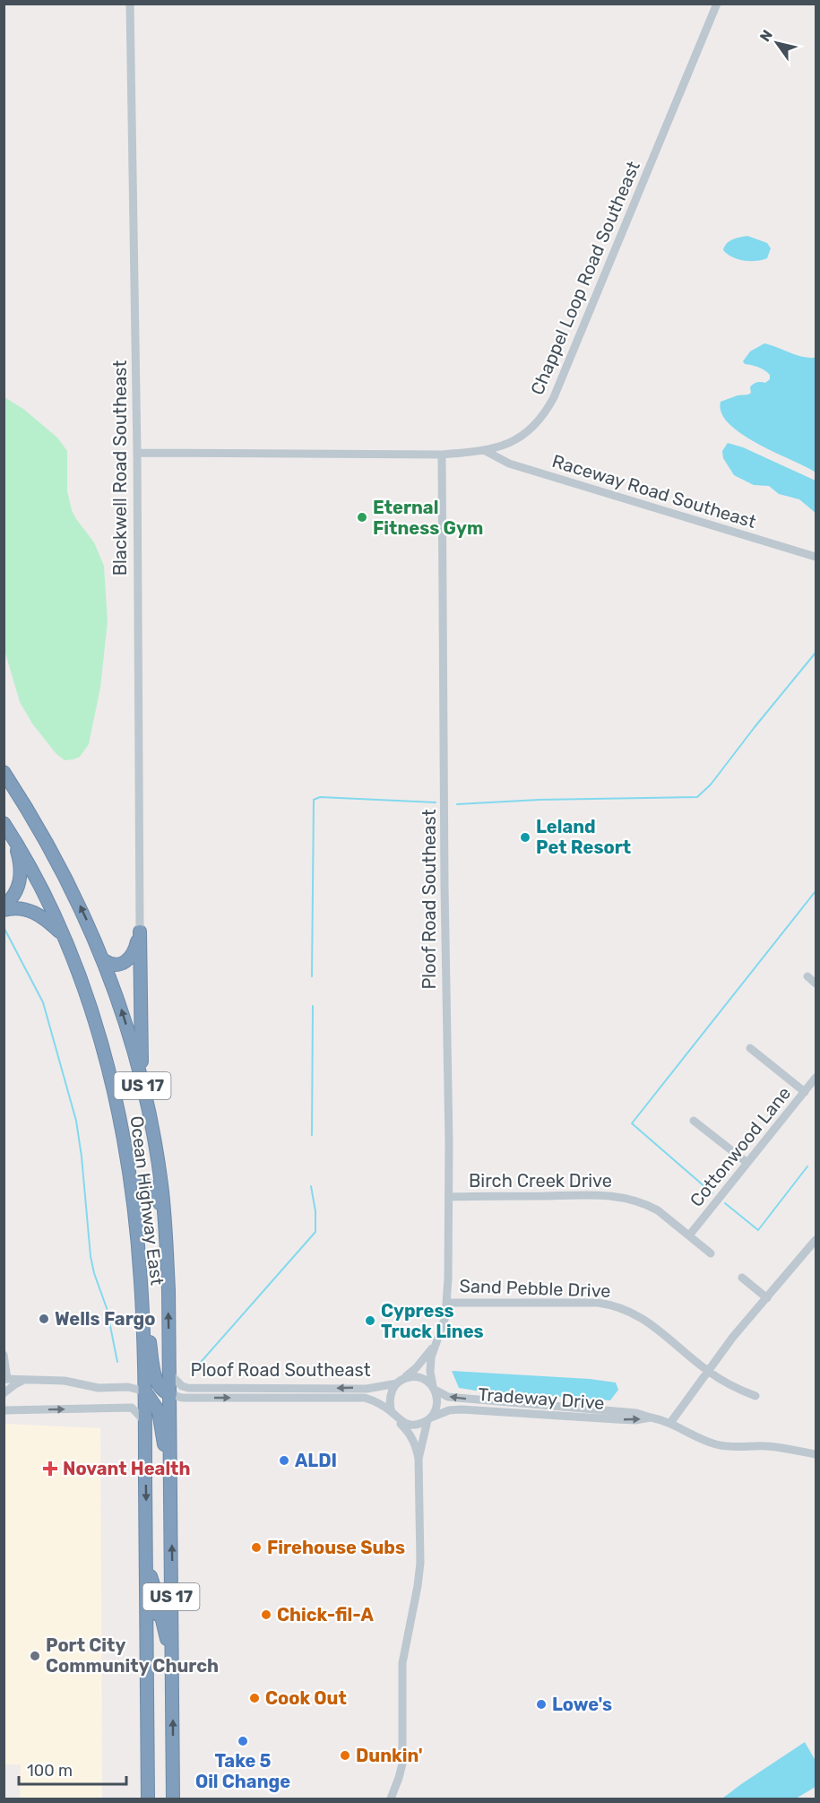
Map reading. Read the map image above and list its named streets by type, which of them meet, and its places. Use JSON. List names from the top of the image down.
{
  "streets": {
    "highway": ["US 17", "Ocean Highway East"],
    "street": [
      "Chappel Loop Road Southeast",
      "Blackwell Road Southeast",
      "Raceway Road Southeast",
      "Ploof Road Southeast",
      "Cottonwood Lane",
      "Birch Creek Drive",
      "Sand Pebble Drive",
      "Tradeway Drive"
    ]
  },
  "crossings": [
    ["Chappel Loop Road Southeast", "Blackwell Road Southeast"],
    ["Chappel Loop Road Southeast", "Raceway Road Southeast"],
    ["Chappel Loop Road Southeast", "Ploof Road Southeast"],
    ["Ploof Road Southeast", "Birch Creek Drive"],
    ["Ploof Road Southeast", "Ocean Highway East"],
    ["Ploof Road Southeast", "Sand Pebble Drive"],
    ["Ploof Road Southeast", "Tradeway Drive"],
    ["Cottonwood Lane", "Birch Creek Drive"]
  ],
  "places": {
    "other": [
      "Eternal Fitness Gym",
      "Leland Pet Resort",
      "Wells Fargo",
      "Cypress Truck Lines",
      "ALDI",
      "Firehouse Subs",
      "Chick-fil-A",
      "Port City Community Church",
      "Cook Out",
      "Lowe's",
      "Take 5 Oil Change",
      "Dunkin'"
    ],
    "health": ["Novant Health"]
  },
  "scale_bar": "100 m",
  "north": "top left"
}
